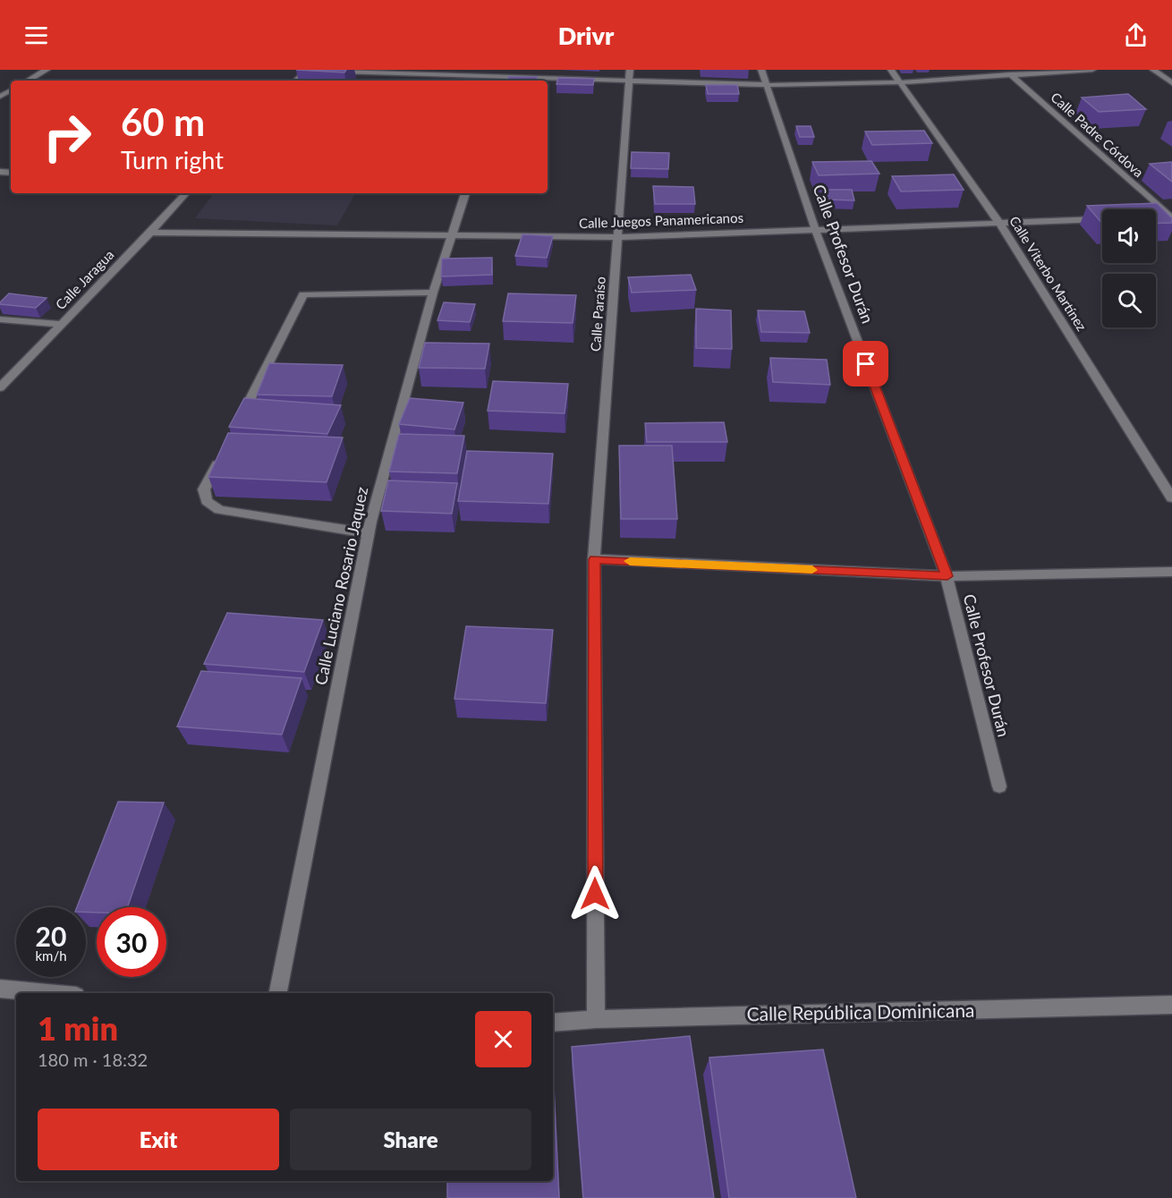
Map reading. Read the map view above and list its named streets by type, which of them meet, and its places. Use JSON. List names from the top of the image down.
{
  "streets": {
    "street": [
      "Calle Padre Córdova",
      "Calle Juegos Panamericanos",
      "Calle Profesor Durán",
      "Calle Viterbo Martínez",
      "Calle Jaragua",
      "Calle Paraíso",
      "Calle Luciano Rosario Jaquez",
      "Calle República Dominicana"
    ]
  },
  "crossings": [
    ["Calle Juegos Panamericanos", "Calle Profesor Durán"],
    ["Calle Juegos Panamericanos", "Calle Viterbo Martínez"],
    ["Calle Juegos Panamericanos", "Calle Jaragua"],
    ["Calle Juegos Panamericanos", "Calle Paraíso"],
    ["Calle Juegos Panamericanos", "Calle Luciano Rosario Jaquez"],
    ["Calle Paraíso", "Calle República Dominicana"]
  ],
  "page": {
    "header": "Drivr",
    "turn": ["60 m", "Turn right"],
    "speed": "20 km/h",
    "limit": "30",
    "heading": ["1 min", "180 m · 18:32"],
    "buttons": ["Exit", "Share"]
  }
}
